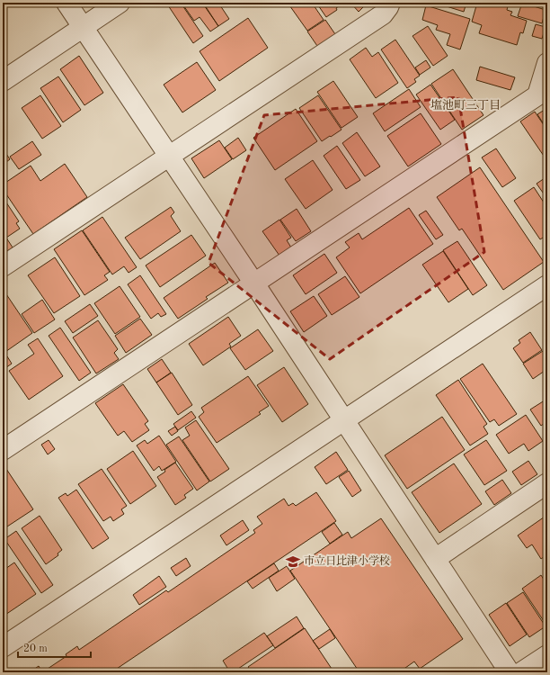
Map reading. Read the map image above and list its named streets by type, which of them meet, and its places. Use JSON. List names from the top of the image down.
{
  "districts": ["塩池町三丁目"],
  "places": {
    "school or university": ["市立日比津小学校"]
  },
  "scale_bar": "20 m"
}
